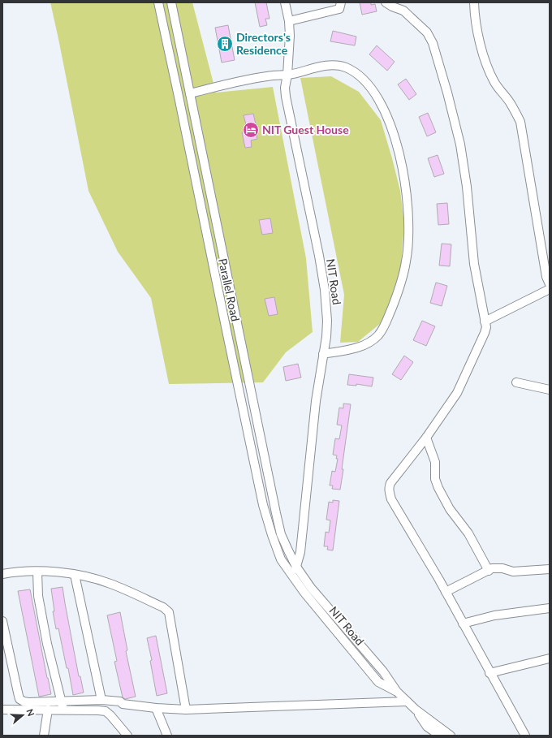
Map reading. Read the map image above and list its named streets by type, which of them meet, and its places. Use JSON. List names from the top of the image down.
{
  "streets": {
    "street": ["NIT Road", "Parallel Road"]
  },
  "crossings": [
    ["NIT Road", "Parallel Road"]
  ],
  "places": {
    "building": ["Directors's Residence"],
    "hotel": ["NIT Guest House"]
  },
  "north": "right"
}
